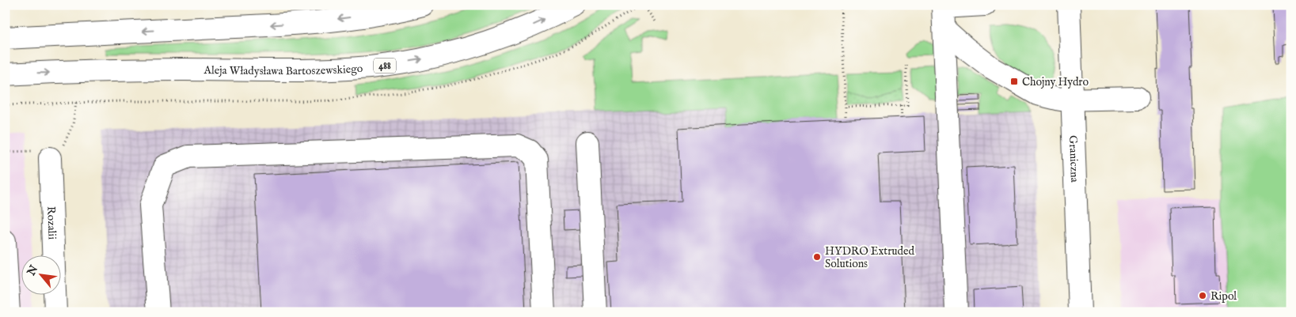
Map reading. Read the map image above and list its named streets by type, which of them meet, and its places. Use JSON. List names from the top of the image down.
{
  "streets": {
    "main road": [
      "488",
      "Aleja Władysława Bartoszewskiego",
      "Graniczna",
      "Rozalii"
    ]
  },
  "places": {
    "transit": ["Chojny Hydro"],
    "other": ["HYDRO Extruded Solutions", "Ripol"]
  },
  "north": "top left"
}
